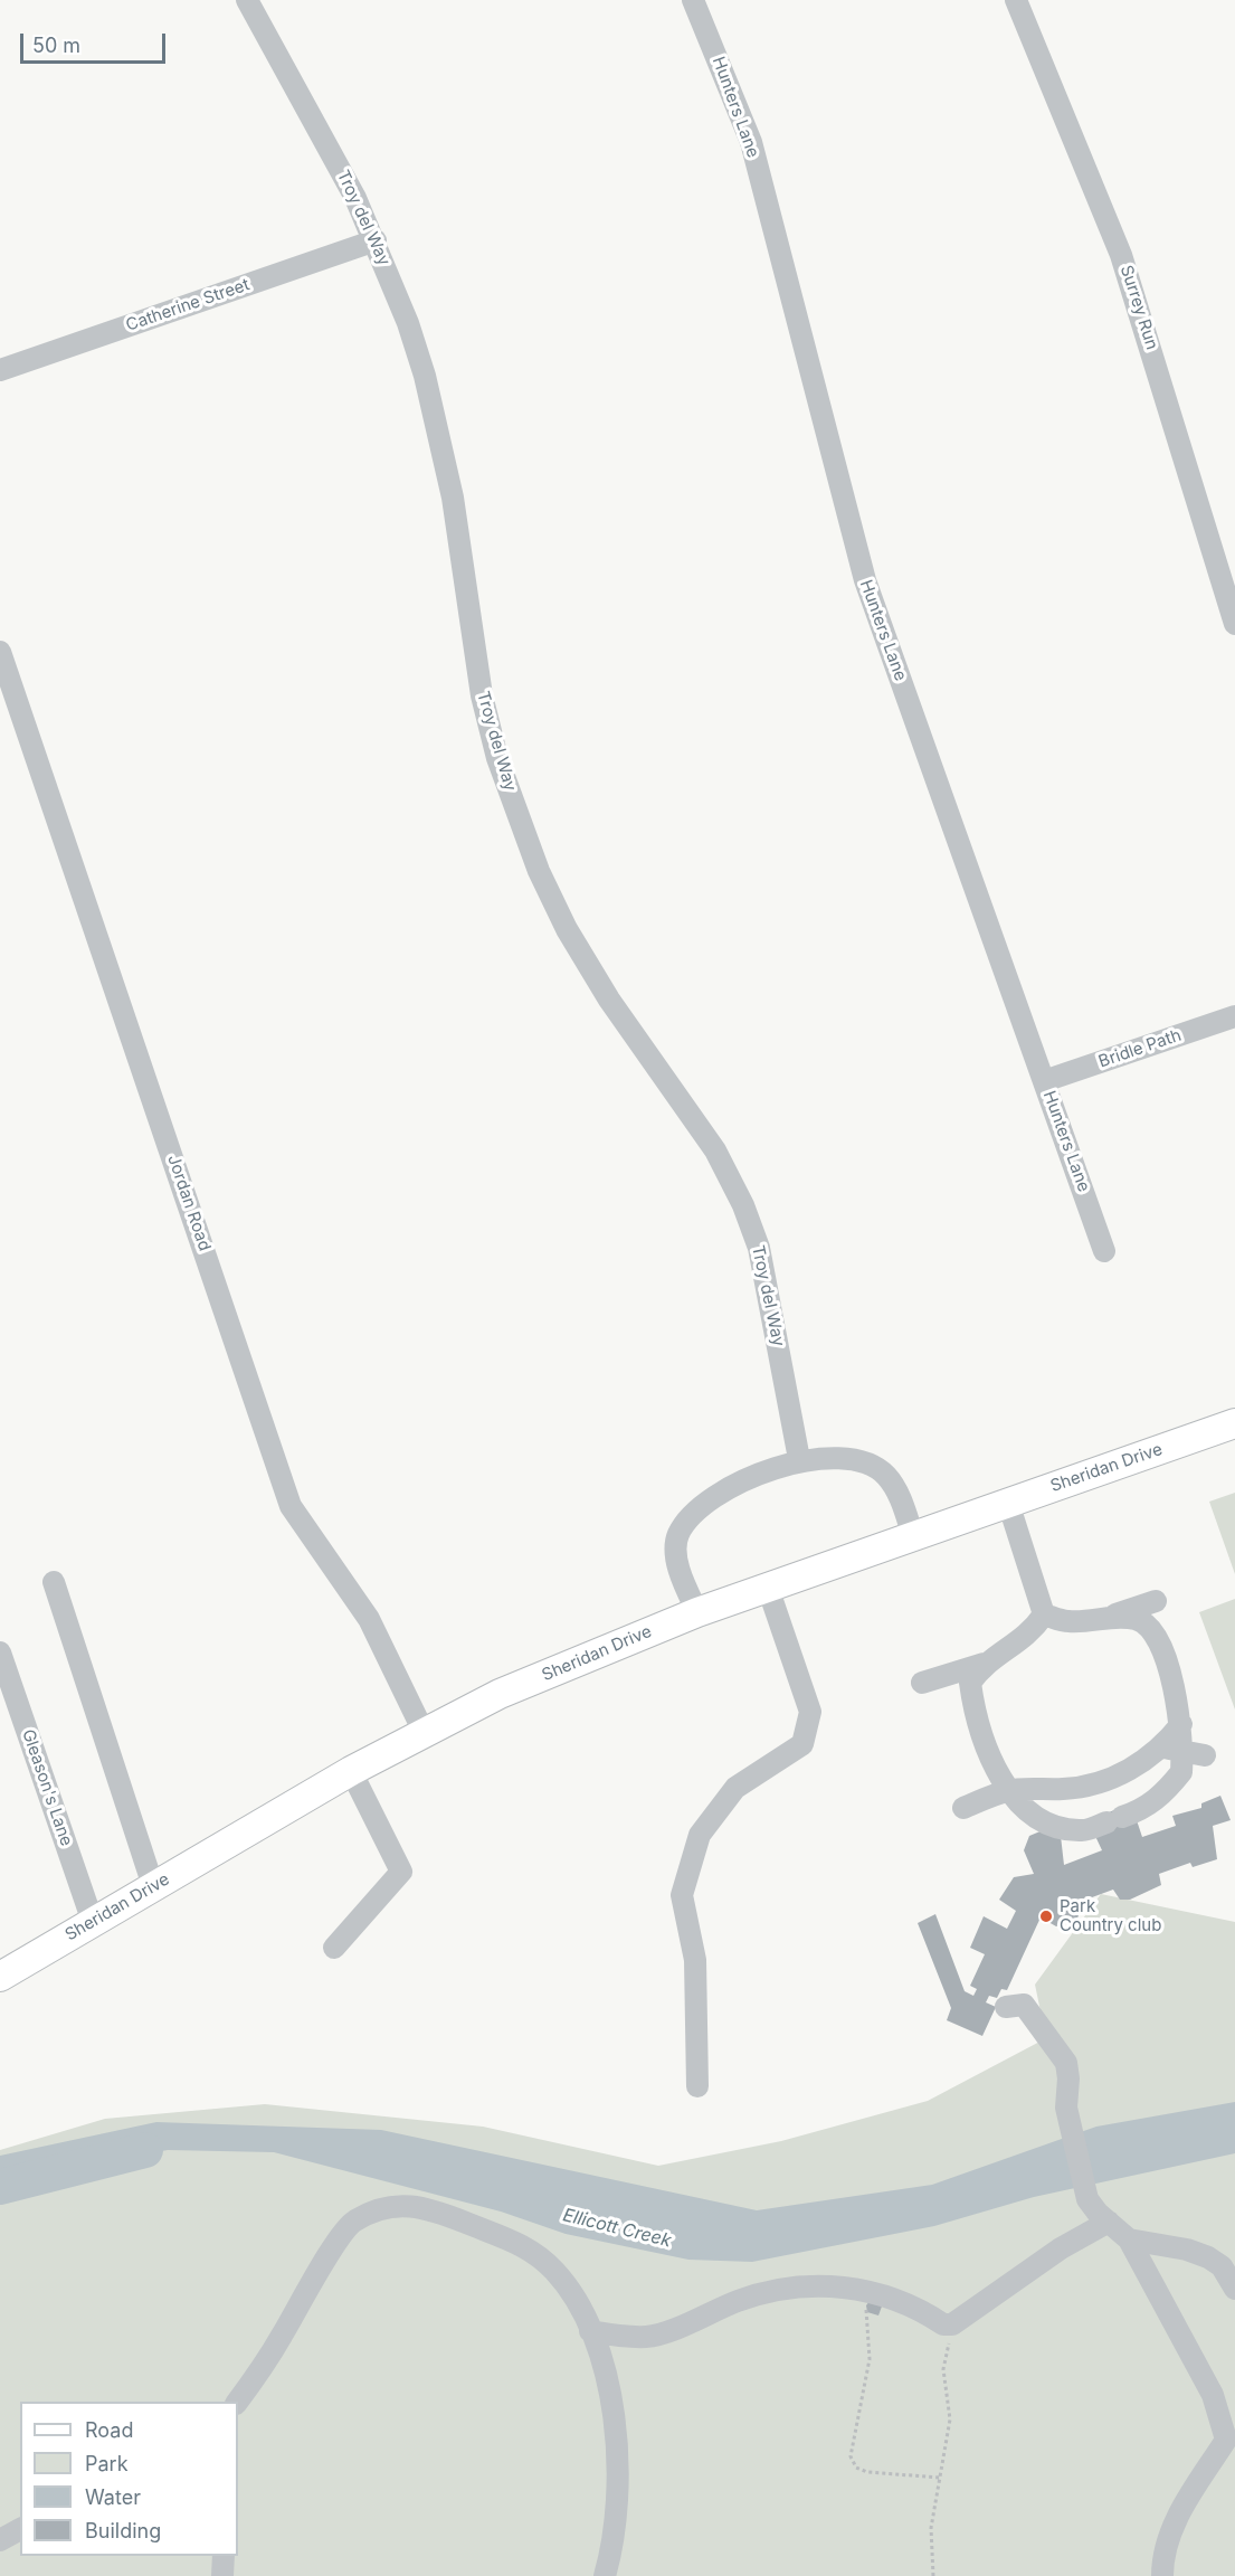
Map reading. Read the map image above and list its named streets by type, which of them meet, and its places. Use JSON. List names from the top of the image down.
{
  "streets": {
    "main road": ["Sheridan Drive"],
    "street": [
      "Hunters Lane",
      "Troy del Way",
      "Catherine Street",
      "Surrey Run",
      "Bridle Path",
      "Jordan Road",
      "Gleason's Lane"
    ]
  },
  "crossings": [
    ["Hunters Lane", "Bridle Path"],
    ["Troy del Way", "Catherine Street"],
    ["Jordan Road", "Sheridan Drive"],
    ["Sheridan Drive", "Gleason's Lane"]
  ],
  "water": ["Ellicott Creek"],
  "places": ["Park Country club"],
  "legend": [
    "Road",
    "Park",
    "Water",
    "Building"
  ],
  "scale_bar": "50 m"
}
